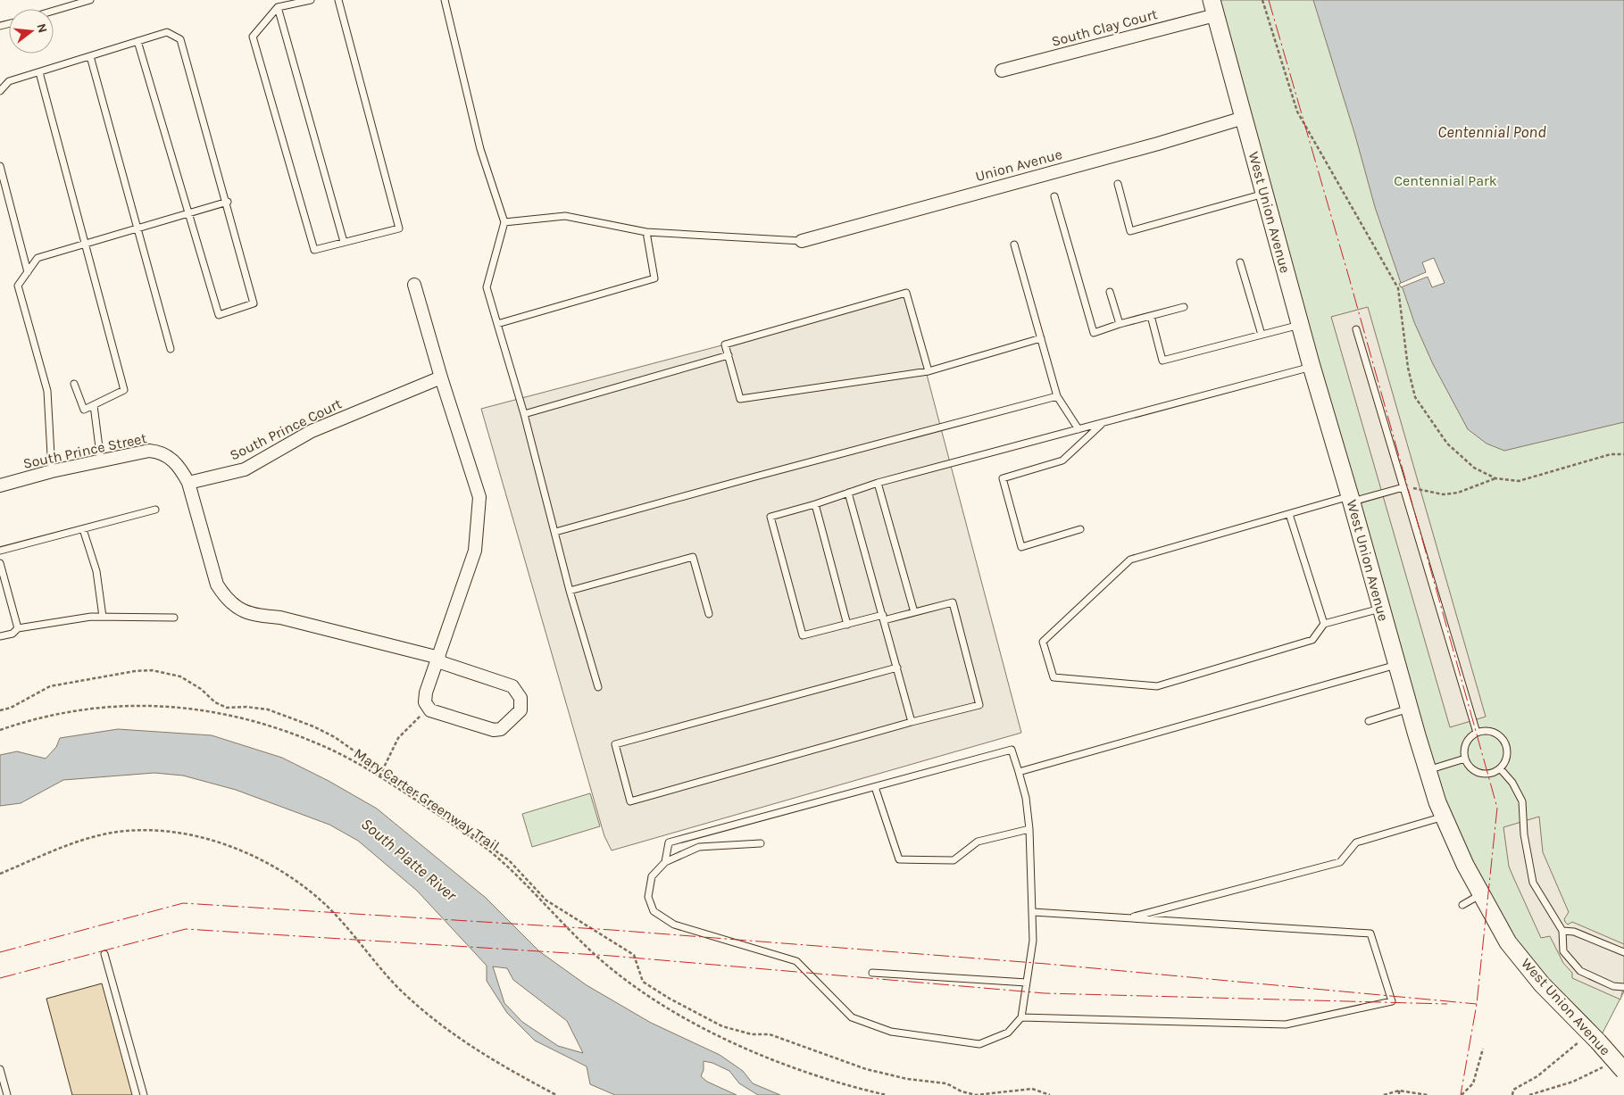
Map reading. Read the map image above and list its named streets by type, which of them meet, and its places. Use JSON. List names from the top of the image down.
{
  "streets": {
    "street": [
      "South Clay Court",
      "Union Avenue",
      "West Union Avenue",
      "South Prince Court",
      "South Prince Street"
    ],
    "path": ["Mary Carter Greenway Trail"]
  },
  "crossings": [
    ["South Clay Court", "West Union Avenue"],
    ["Union Avenue", "West Union Avenue"],
    ["South Prince Court", "South Prince Street"]
  ],
  "water": ["Centennial Pond", "South Platte River"],
  "parks": ["Centennial Park"],
  "north": "right"
}
